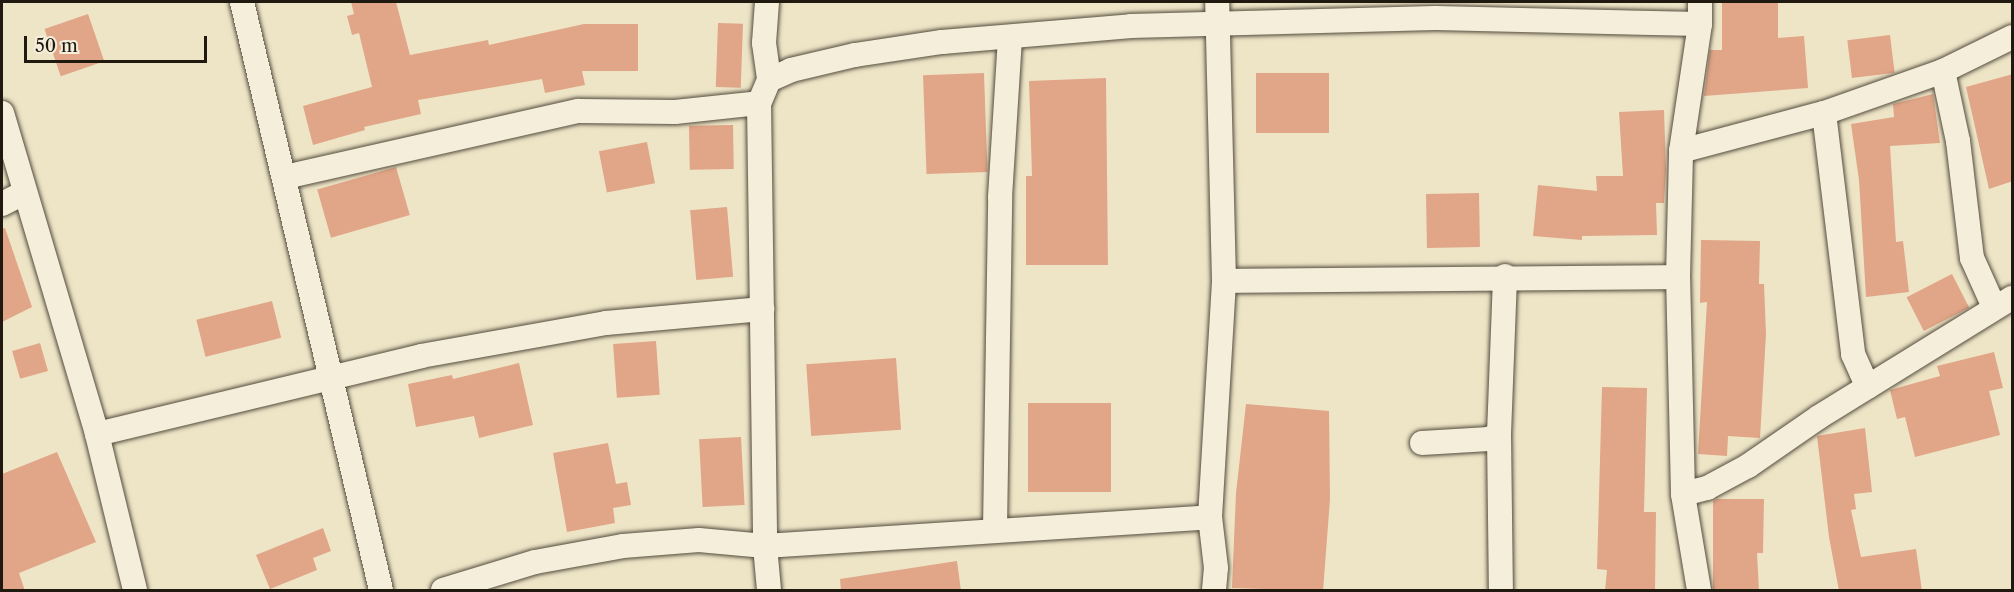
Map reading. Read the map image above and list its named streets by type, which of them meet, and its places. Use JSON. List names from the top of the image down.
{
  "scale_bar": "50 m"
}
